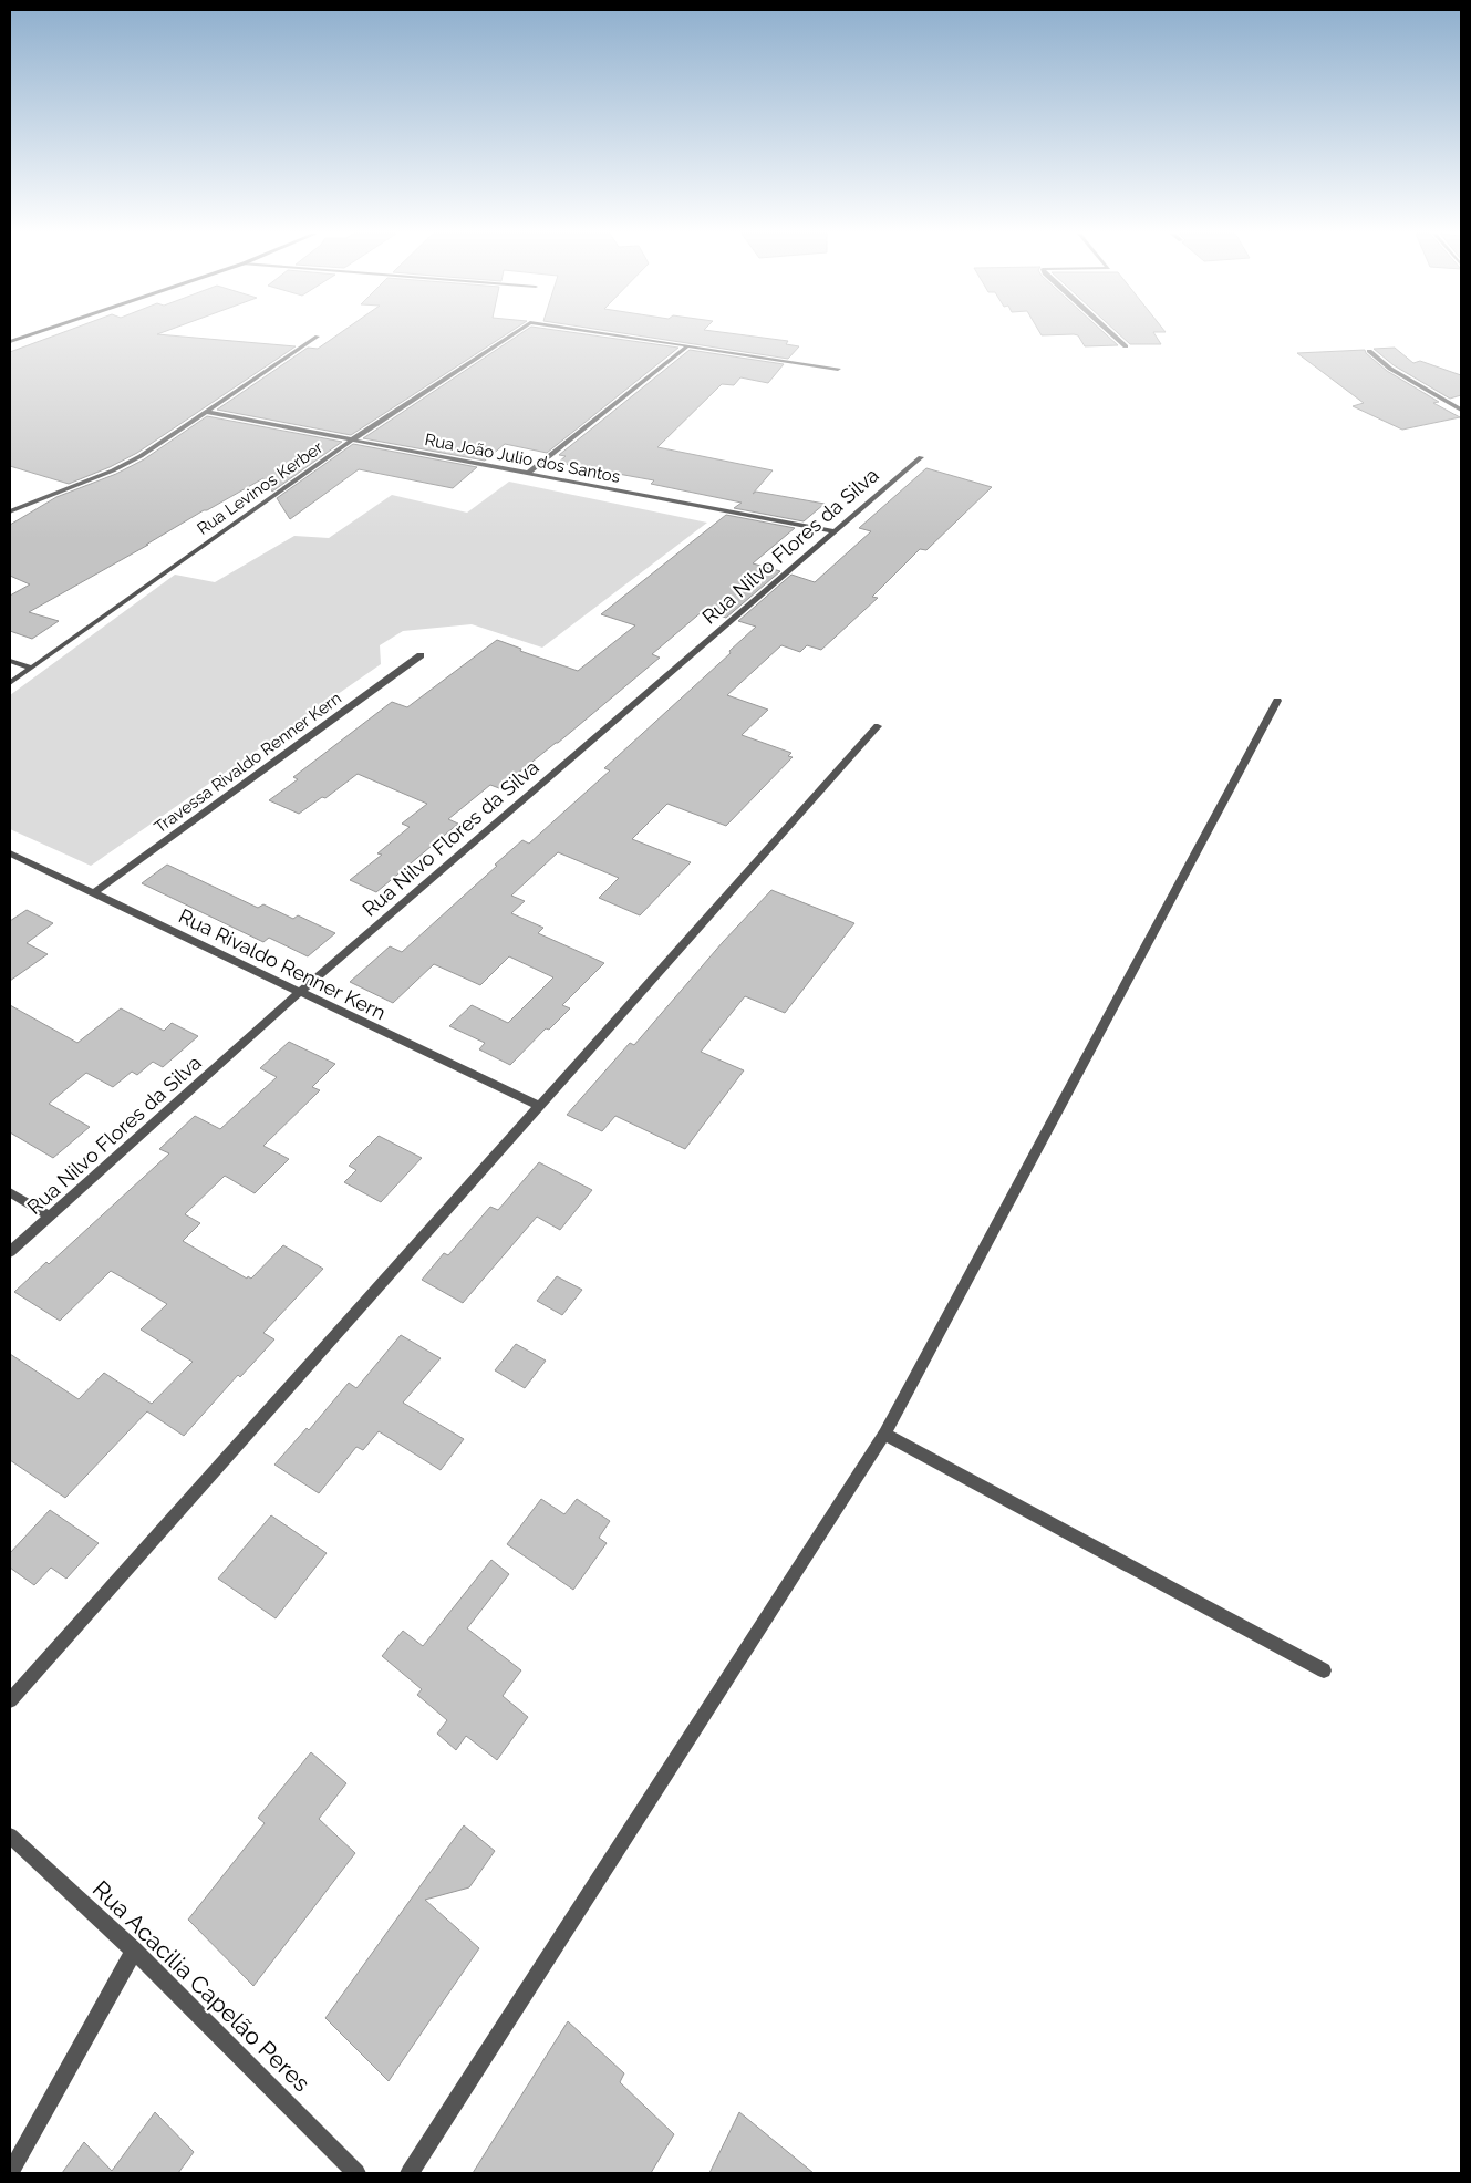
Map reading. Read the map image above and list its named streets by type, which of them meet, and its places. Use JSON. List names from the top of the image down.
{
  "streets": {
    "street": [
      "Rua João Julio dos Santos",
      "Rua Levinos Kerber",
      "Rua Nilvo Flores da Silva",
      "Travessa Rivaldo Renner Kern",
      "Rua Rivaldo Renner Kern",
      "Rua Acacilia Capelão Peres"
    ]
  },
  "crossings": [
    ["Rua João Julio dos Santos", "Rua Levinos Kerber"],
    ["Rua João Julio dos Santos", "Rua Nilvo Flores da Silva"],
    ["Rua Nilvo Flores da Silva", "Rua Rivaldo Renner Kern"],
    ["Travessa Rivaldo Renner Kern", "Rua Rivaldo Renner Kern"]
  ]
}
